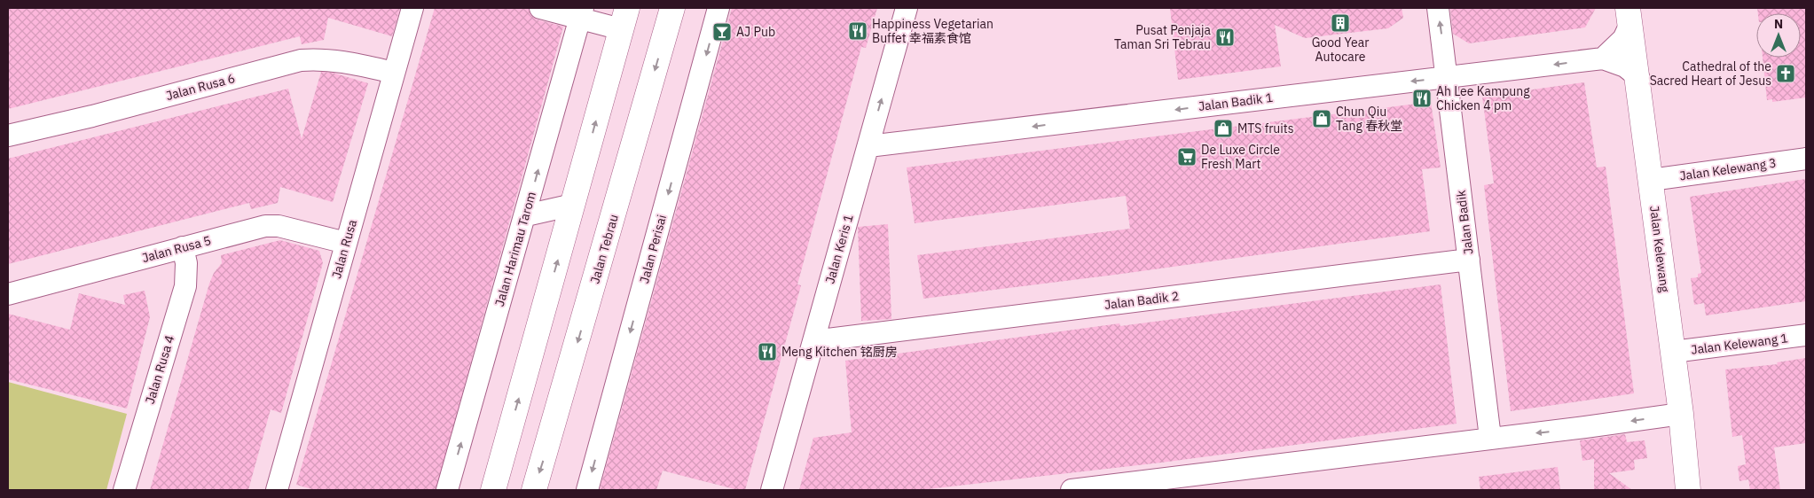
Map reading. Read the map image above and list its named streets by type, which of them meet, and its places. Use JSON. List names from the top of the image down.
{
  "streets": {
    "main road": ["Jalan Tebrau", "Jalan Kelewang"],
    "street": [
      "Jalan Rusa 6",
      "Jalan Badik 1",
      "Jalan Kelewang 3",
      "Jalan Badik",
      "Jalan Rusa 5",
      "Jalan Rusa",
      "Jalan Harimau Tarom",
      "Jalan Perisai",
      "Jalan Keris 1",
      "Jalan Badik 2",
      "Jalan Kelewang 1",
      "Jalan Rusa 4"
    ]
  },
  "crossings": [
    ["Jalan Rusa 6", "Jalan Rusa"],
    ["Jalan Badik 1", "Jalan Badik"],
    ["Jalan Badik 1", "Jalan Keris 1"],
    ["Jalan Badik 1", "Jalan Kelewang"],
    ["Jalan Kelewang 3", "Jalan Kelewang"],
    ["Jalan Badik", "Jalan Badik 2"],
    ["Jalan Rusa 5", "Jalan Rusa"],
    ["Jalan Rusa 5", "Jalan Rusa 4"],
    ["Jalan Keris 1", "Jalan Badik 2"],
    ["Jalan Kelewang", "Jalan Kelewang 1"]
  ],
  "one_way": ["Jalan Badik 1", "Jalan Harimau Tarom", "Jalan Perisai"],
  "places": {
    "building": ["Good Year Autocare"],
    "restaurant": [
      "Happiness Vegetarian Buffet 幸福素食馆",
      "Pusat Penjaja Taman Sri Tebrau",
      "Ah Lee Kampung Chicken 4 pm",
      "Meng Kitchen 铭厨房"
    ],
    "bar": ["AJ Pub"],
    "church": ["Cathedral of the Sacred Heart of Jesus"],
    "shop": ["Chun Qiu Tang 春秋堂", "MTS fruits"],
    "supermarket": ["De Luxe Circle Fresh Mart"]
  },
  "north": "top"
}
